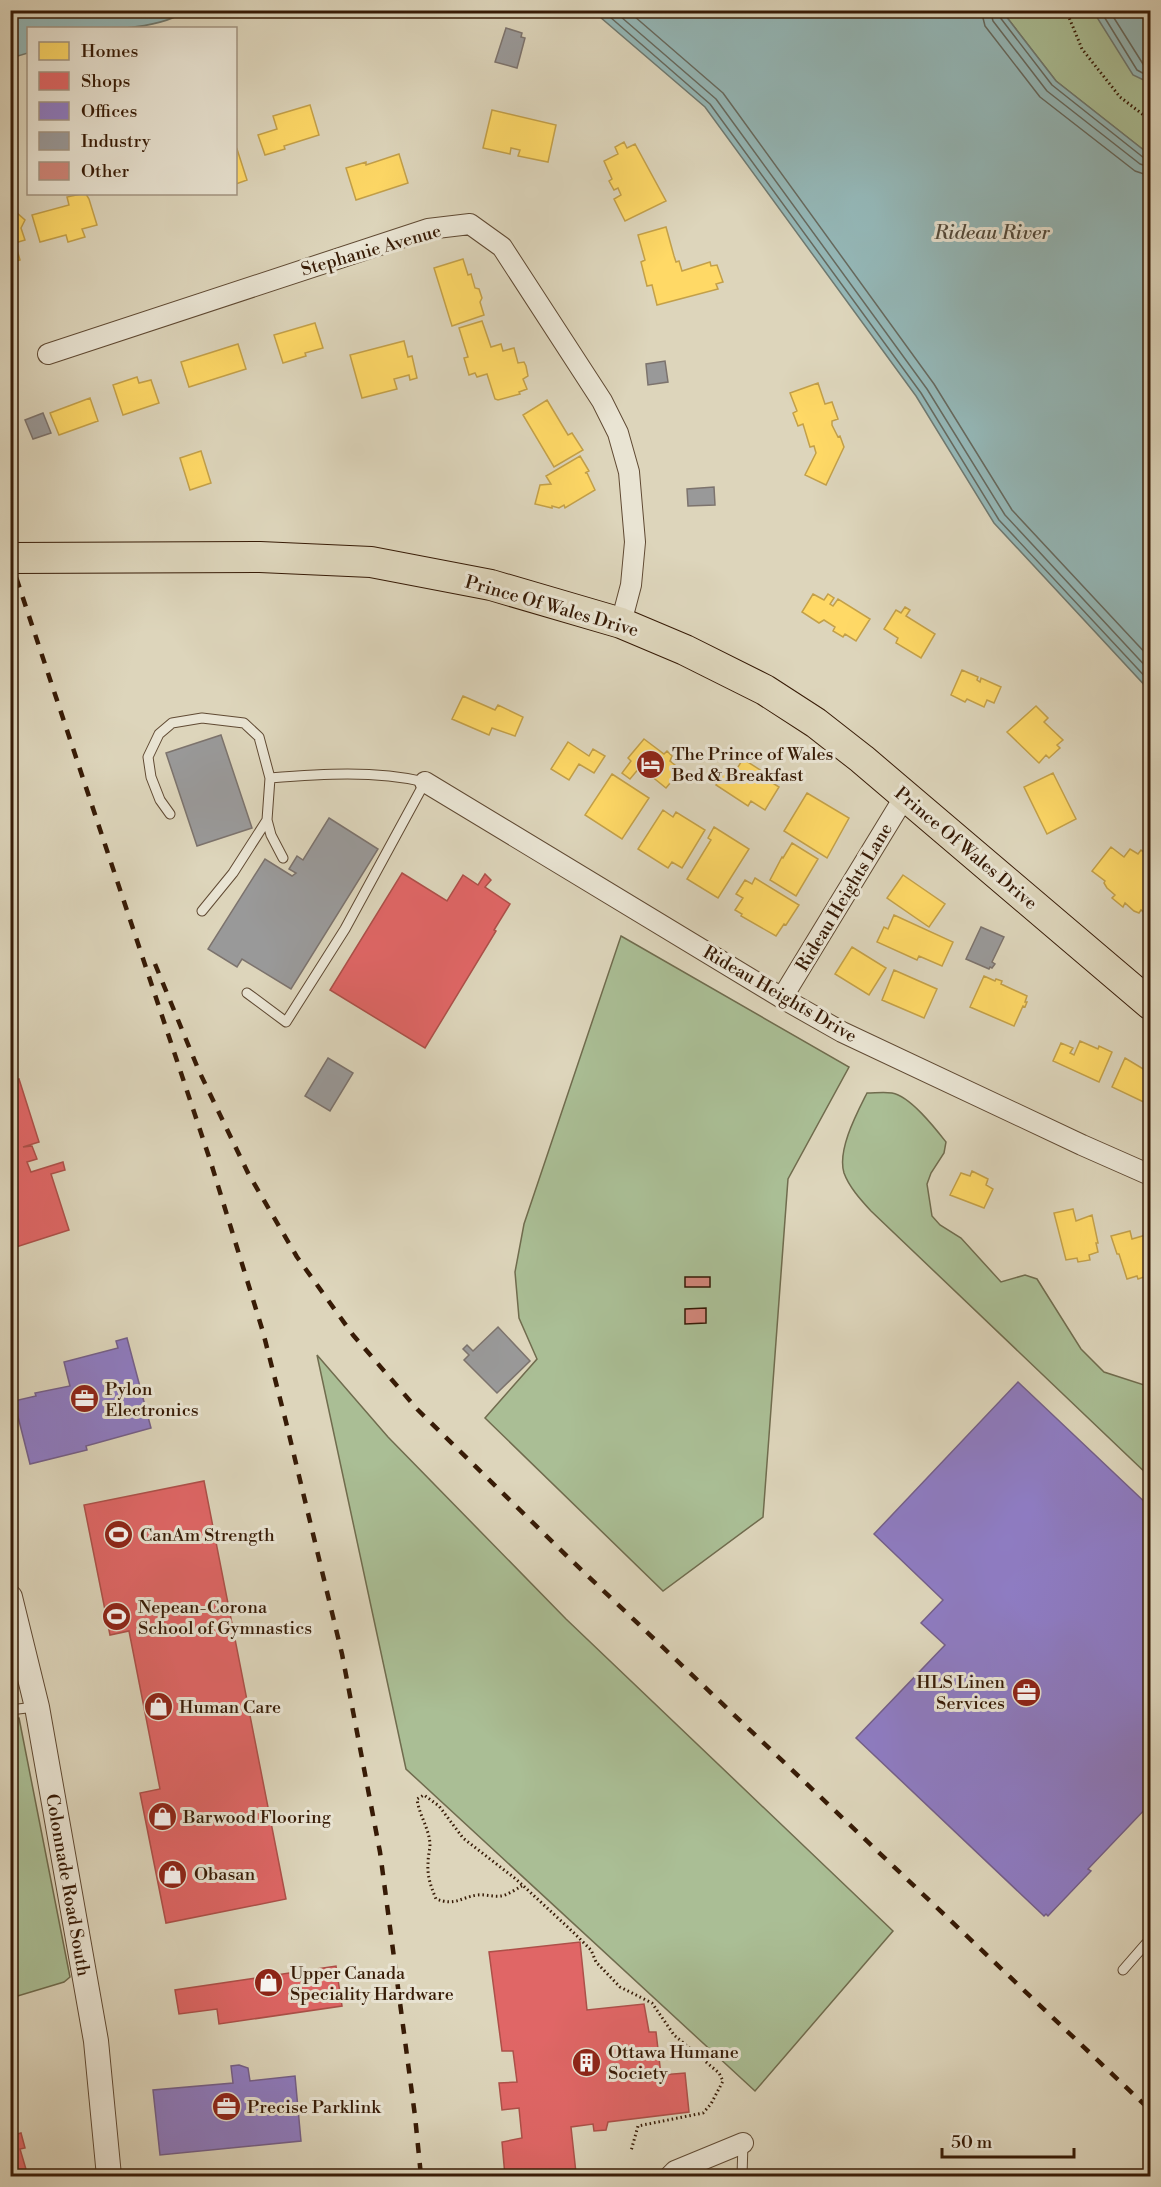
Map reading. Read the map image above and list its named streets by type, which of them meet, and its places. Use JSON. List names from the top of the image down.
{
  "streets": {
    "main road": ["Prince Of Wales Drive"],
    "street": [
      "Stephanie Avenue",
      "Rideau Heights Lane",
      "Rideau Heights Drive",
      "Colonnade Road South"
    ]
  },
  "crossings": [
    ["Stephanie Avenue", "Prince Of Wales Drive"],
    ["Prince Of Wales Drive", "Rideau Heights Lane"],
    ["Rideau Heights Lane", "Rideau Heights Drive"]
  ],
  "water": ["Rideau River"],
  "places": {
    "hotel": ["The Prince of Wales Bed & Breakfast"],
    "office": ["Pylon Electronics", "HLS Linen Services", "Precise Parklink"],
    "sports": ["CanAm Strength", "Nepean-Corona School of Gymnastics"],
    "shop": [
      "Human Care",
      "Barwood Flooring",
      "Obasan",
      "Upper Canada Speciality Hardware"
    ],
    "building": ["Ottawa Humane Society"]
  },
  "legend": [
    "Homes",
    "Shops",
    "Offices",
    "Industry",
    "Other"
  ],
  "scale_bar": "50 m"
}
